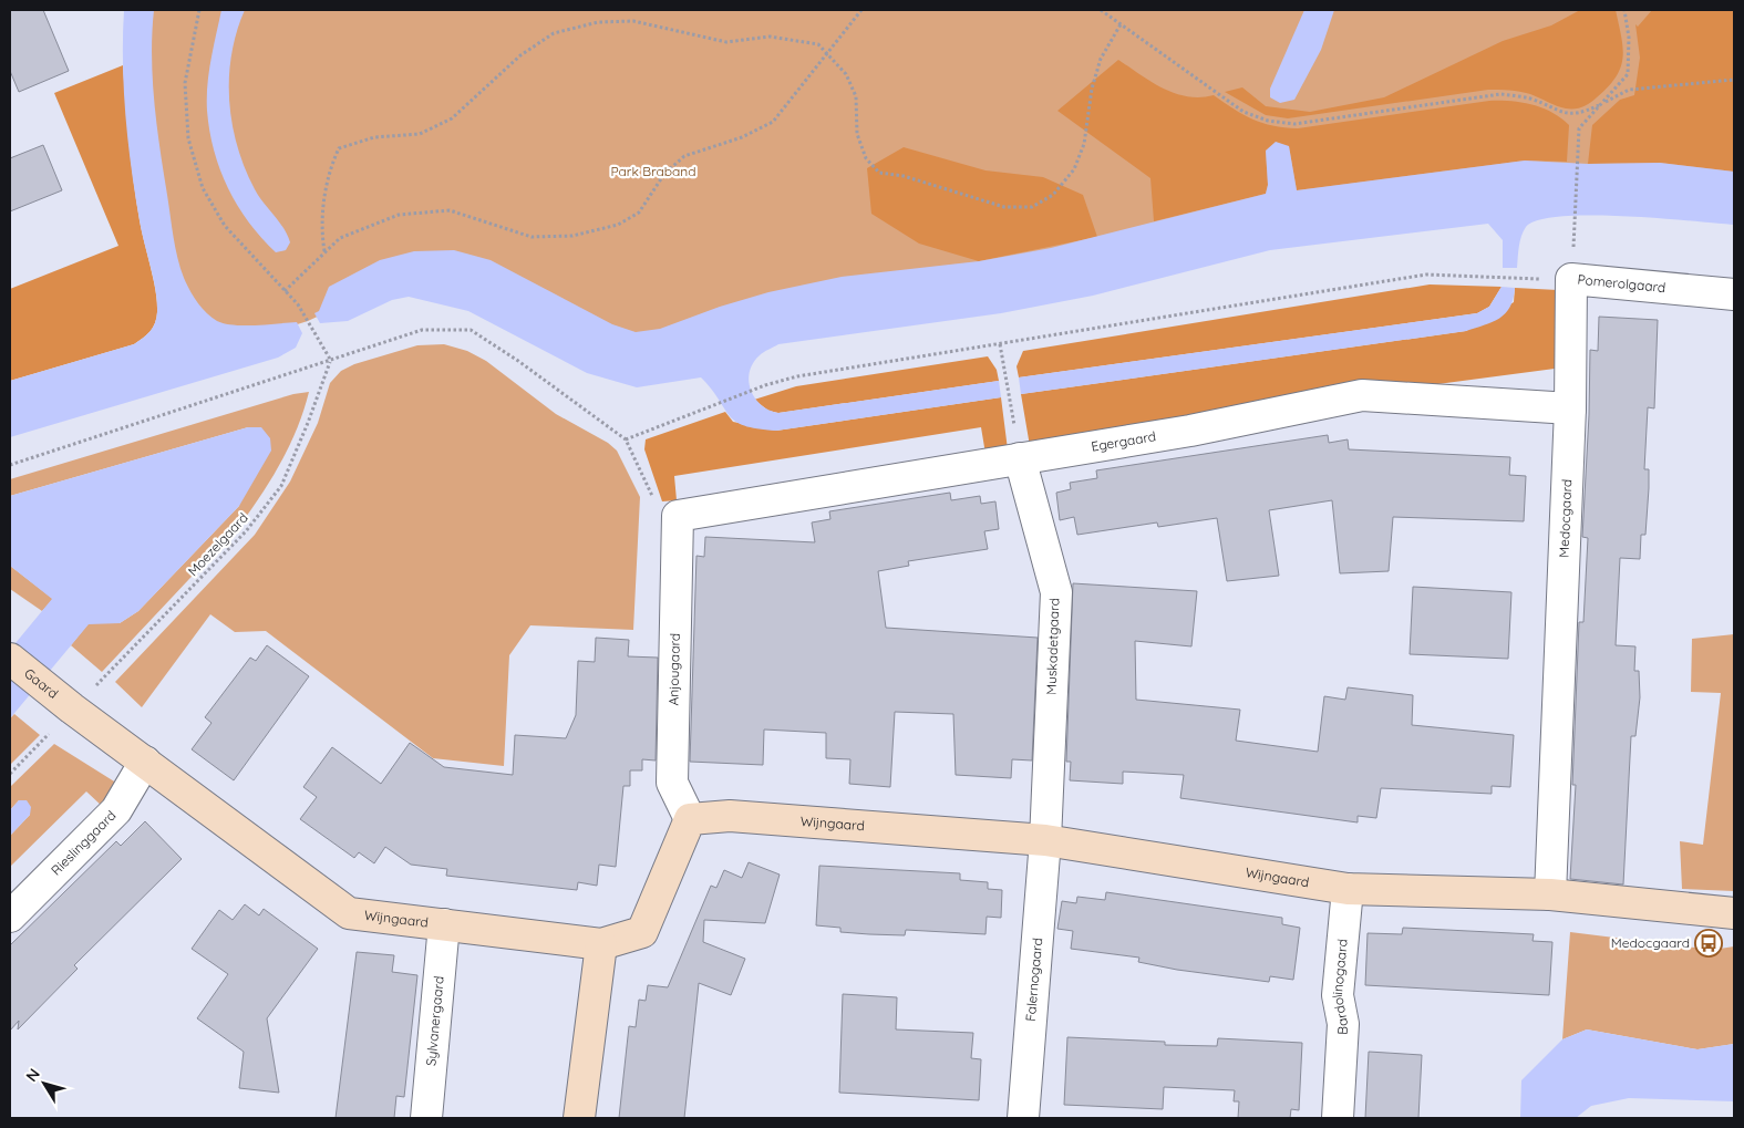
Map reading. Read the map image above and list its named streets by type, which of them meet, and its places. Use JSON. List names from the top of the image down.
{
  "streets": {
    "street": [
      "Pomerolgaard",
      "Egergaard",
      "Medocgaard",
      "Muskadetgaard",
      "Anjougaard",
      "Gaard",
      "Wijngaard",
      "Rieslinggaard",
      "Falernogaard",
      "Bardolinogaard",
      "Sylvanergaard"
    ],
    "path": ["Moezelgaard"]
  },
  "crossings": [
    ["Pomerolgaard", "Egergaard"],
    ["Pomerolgaard", "Medocgaard"],
    ["Egergaard", "Medocgaard"],
    ["Egergaard", "Muskadetgaard"],
    ["Egergaard", "Anjougaard"],
    ["Medocgaard", "Wijngaard"],
    ["Moezelgaard", "Gaard"],
    ["Moezelgaard", "Wijngaard"],
    ["Muskadetgaard", "Wijngaard"],
    ["Muskadetgaard", "Falernogaard"],
    ["Anjougaard", "Wijngaard"],
    ["Gaard", "Wijngaard"],
    ["Wijngaard", "Rieslinggaard"],
    ["Wijngaard", "Falernogaard"],
    ["Wijngaard", "Bardolinogaard"],
    ["Wijngaard", "Sylvanergaard"]
  ],
  "parks": ["Park Braband"],
  "places": {
    "bus stop": ["Medocgaard"]
  },
  "north": "top left"
}
